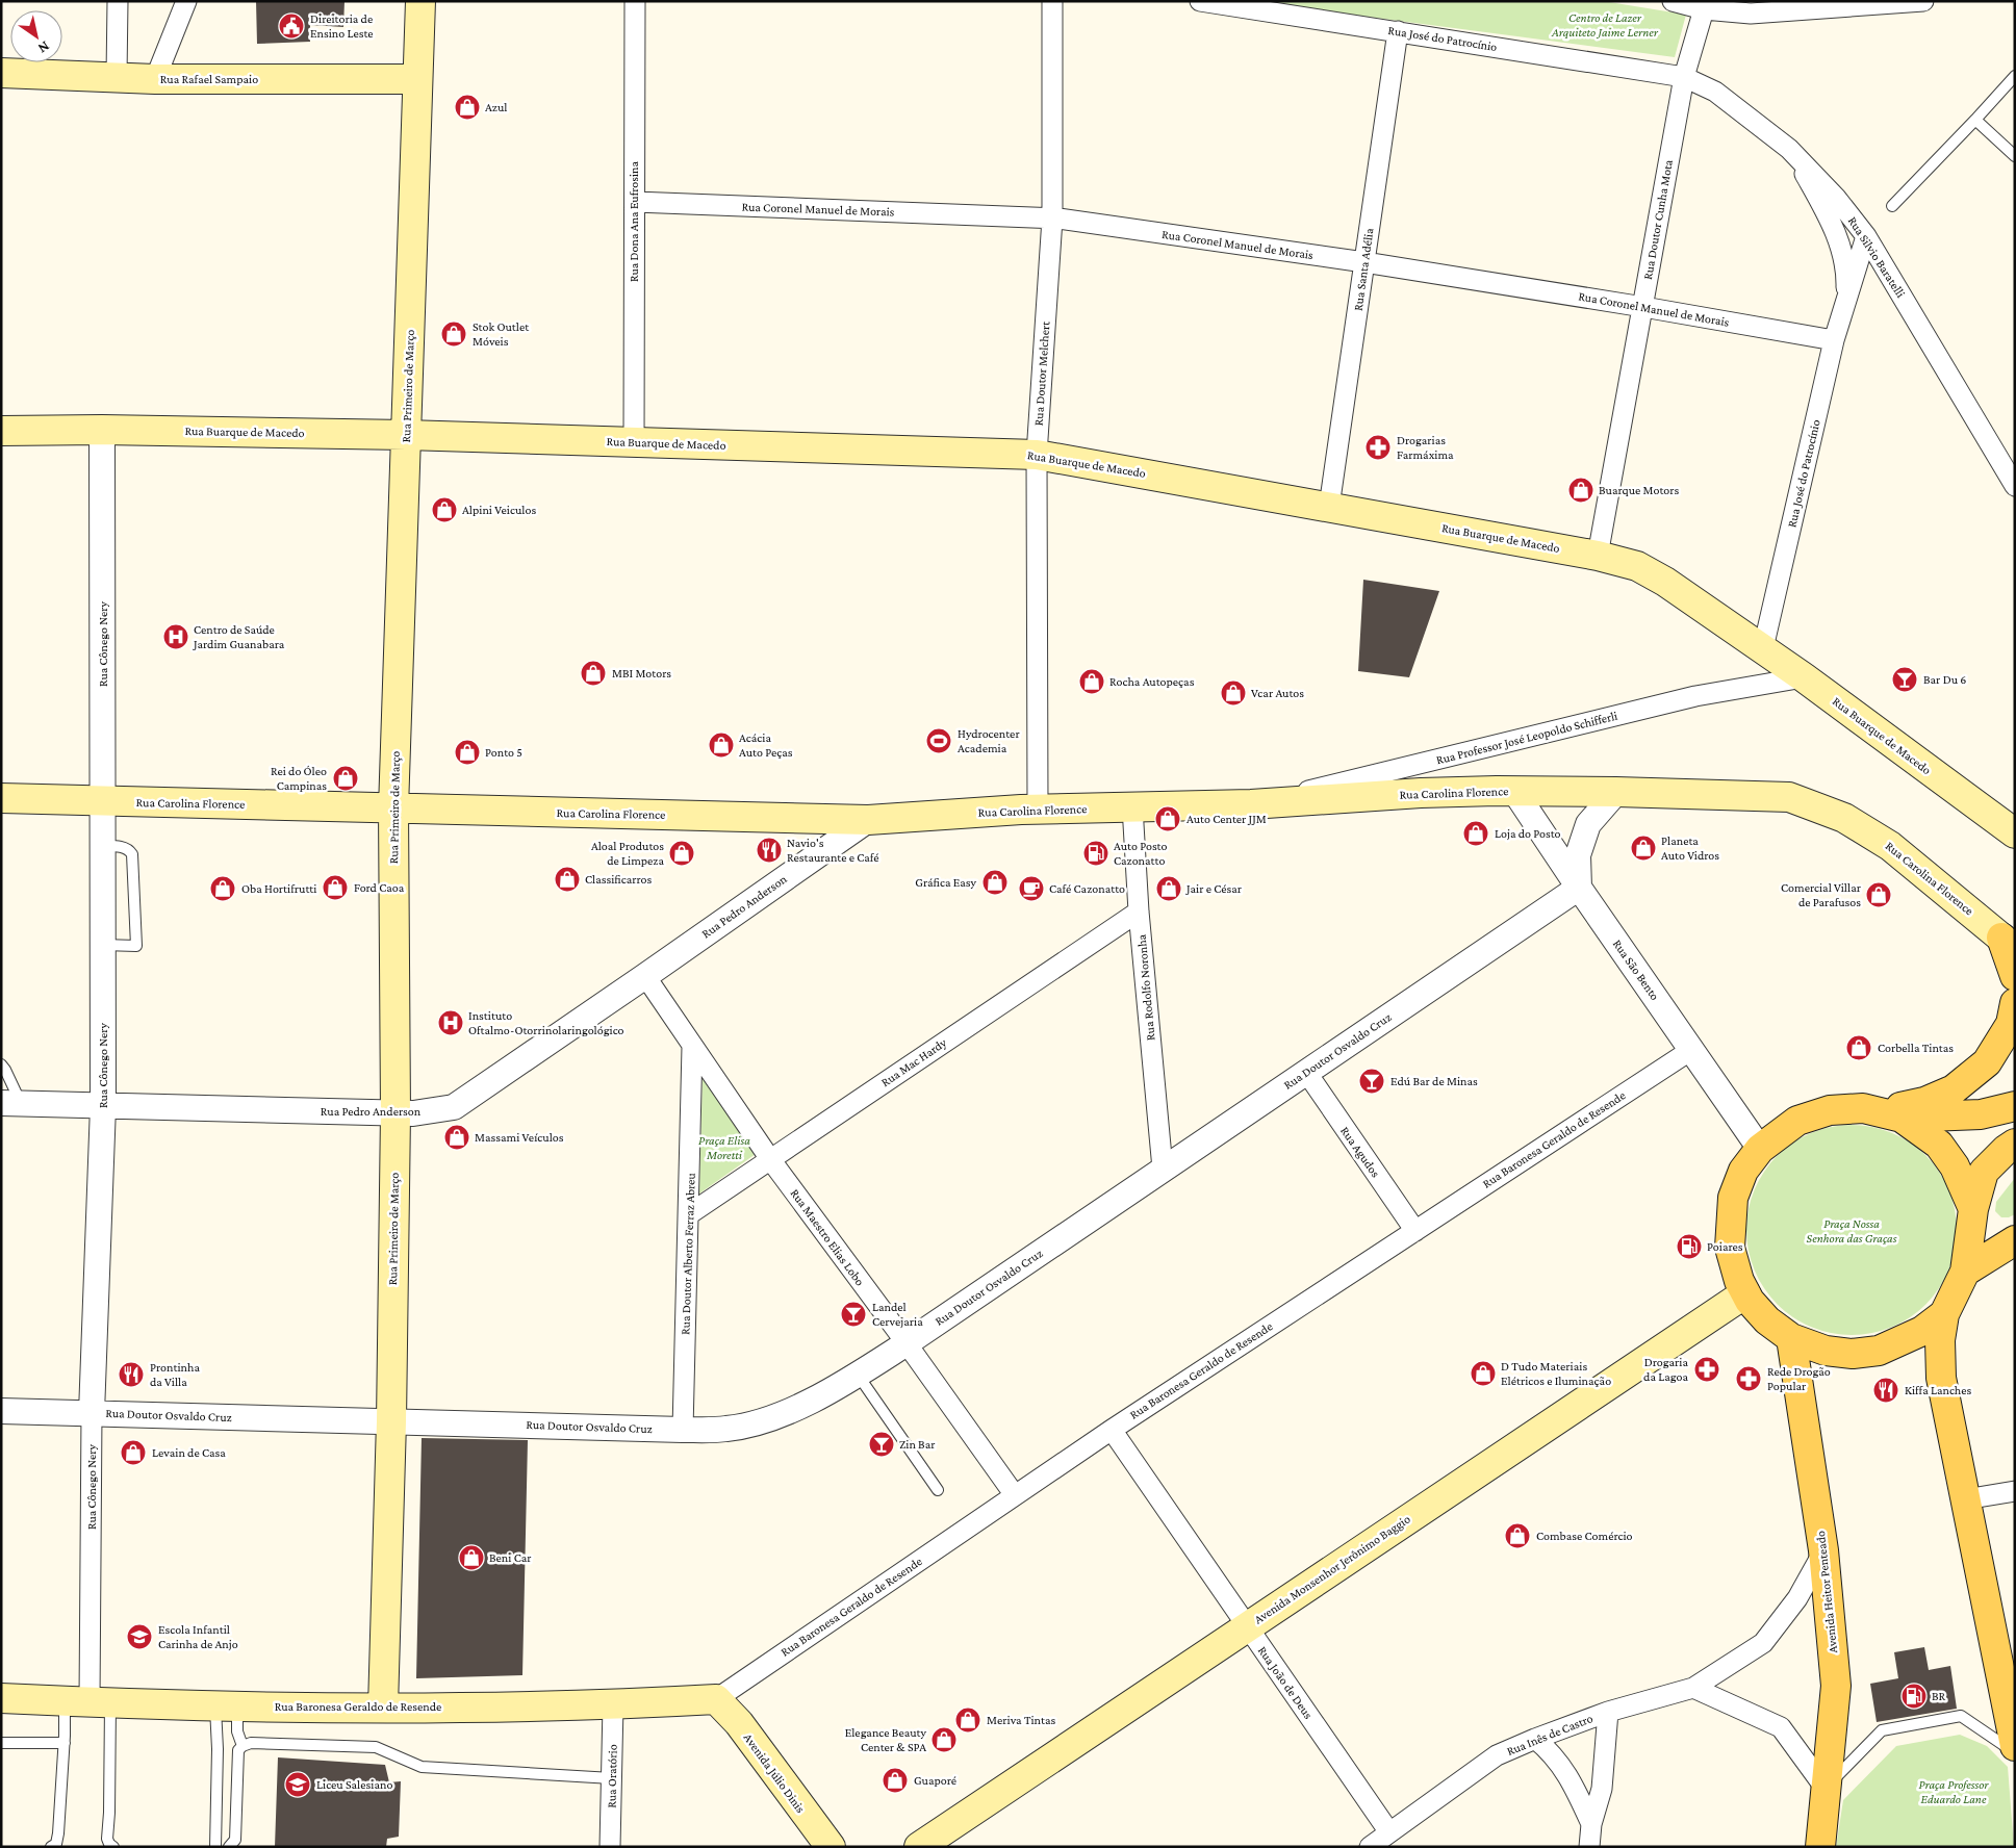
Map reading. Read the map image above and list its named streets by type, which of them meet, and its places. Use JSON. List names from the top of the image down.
{
  "streets": {
    "main road": [
      "Rua Rafael Sampaio",
      "Rua Primeiro de Março",
      "Rua Buarque de Macedo",
      "Rua Carolina Florence",
      "Rua Baronesa Geraldo de Resende",
      "Avenida Monsenhor Jerônimo Baggio",
      "Avenida Heitor Penteado",
      "Avenida Júlio Dinis"
    ],
    "street": [
      "Rua José do Patrocínio",
      "Rua Coronel Manuel de Morais",
      "Rua Doutor Cunha Mota",
      "Rua Dona Ana Eufrosina",
      "Rua Silvio Baratelli",
      "Rua Santa Adélia",
      "Rua Doutor Melchert",
      "Rua Cônego Nery",
      "Rua Professor José Leopoldo Schifferli",
      "Rua Pedro Anderson",
      "Rua São Bento",
      "Rua Rodolfo Noronha",
      "Rua Doutor Osvaldo Cruz",
      "Rua Mac Hardy",
      "Rua Agudos",
      "Rua Maestro Elias Lobo",
      "Rua Doutor Alberto Ferraz Abreu",
      "Rua João de Deus",
      "Rua Inês de Castro",
      "Rua Oratório"
    ]
  },
  "crossings": [
    ["Rua José do Patrocínio", "Rua Coronel Manuel de Morais"],
    ["Rua José do Patrocínio", "Rua Doutor Cunha Mota"],
    ["Rua José do Patrocínio", "Rua Silvio Baratelli"],
    ["Rua José do Patrocínio", "Rua Santa Adélia"],
    ["Rua José do Patrocínio", "Rua Buarque de Macedo"],
    ["Rua Rafael Sampaio", "Rua Primeiro de Março"],
    ["Rua Coronel Manuel de Morais", "Rua Doutor Cunha Mota"],
    ["Rua Coronel Manuel de Morais", "Rua Dona Ana Eufrosina"],
    ["Rua Coronel Manuel de Morais", "Rua Santa Adélia"],
    ["Rua Coronel Manuel de Morais", "Rua Doutor Melchert"],
    ["Rua Doutor Cunha Mota", "Rua Silvio Baratelli"],
    ["Rua Doutor Cunha Mota", "Rua Buarque de Macedo"],
    ["Rua Dona Ana Eufrosina", "Rua Buarque de Macedo"],
    ["Rua Santa Adélia", "Rua Buarque de Macedo"],
    ["Rua Doutor Melchert", "Rua Buarque de Macedo"],
    ["Rua Doutor Melchert", "Rua Carolina Florence"],
    ["Rua Primeiro de Março", "Rua Buarque de Macedo"],
    ["Rua Primeiro de Março", "Rua Carolina Florence"],
    ["Rua Primeiro de Março", "Rua Pedro Anderson"],
    ["Rua Primeiro de Março", "Rua Doutor Osvaldo Cruz"],
    ["Rua Primeiro de Março", "Rua Baronesa Geraldo de Resende"],
    ["Rua Buarque de Macedo", "Rua Cônego Nery"],
    ["Rua Buarque de Macedo", "Rua Professor José Leopoldo Schifferli"],
    ["Rua Cônego Nery", "Rua Carolina Florence"],
    ["Rua Cônego Nery", "Rua Pedro Anderson"],
    ["Rua Cônego Nery", "Rua Doutor Osvaldo Cruz"],
    ["Rua Cônego Nery", "Rua Baronesa Geraldo de Resende"],
    ["Rua Professor José Leopoldo Schifferli", "Rua Carolina Florence"],
    ["Rua Carolina Florence", "Rua Pedro Anderson"],
    ["Rua Carolina Florence", "Rua São Bento"],
    ["Rua Carolina Florence", "Rua Rodolfo Noronha"],
    ["Rua Pedro Anderson", "Rua Maestro Elias Lobo"],
    ["Rua São Bento", "Rua Doutor Osvaldo Cruz"],
    ["Rua São Bento", "Rua Baronesa Geraldo de Resende"],
    ["Rua Rodolfo Noronha", "Rua Doutor Osvaldo Cruz"],
    ["Rua Rodolfo Noronha", "Rua Mac Hardy"],
    ["Rua Doutor Osvaldo Cruz", "Rua Agudos"],
    ["Rua Doutor Osvaldo Cruz", "Rua Maestro Elias Lobo"],
    ["Rua Doutor Osvaldo Cruz", "Rua Doutor Alberto Ferraz Abreu"],
    ["Rua Mac Hardy", "Rua Maestro Elias Lobo"],
    ["Rua Mac Hardy", "Rua Doutor Alberto Ferraz Abreu"],
    ["Rua Baronesa Geraldo de Resende", "Rua Agudos"],
    ["Rua Baronesa Geraldo de Resende", "Rua Maestro Elias Lobo"],
    ["Rua Baronesa Geraldo de Resende", "Rua João de Deus"],
    ["Rua Baronesa Geraldo de Resende", "Avenida Júlio Dinis"],
    ["Rua Baronesa Geraldo de Resende", "Rua Oratório"],
    ["Rua Maestro Elias Lobo", "Rua Doutor Alberto Ferraz Abreu"],
    ["Avenida Monsenhor Jerônimo Baggio", "Rua João de Deus"],
    ["Avenida Heitor Penteado", "Rua Inês de Castro"],
    ["Rua João de Deus", "Rua Inês de Castro"]
  ],
  "parks": [
    "Centro de Lazer Arquiteto Jaime Lerner",
    "Praça Elisa Moretti",
    "Praça Nossa Senhora das Graças",
    "Praça Professor Eduardo Lane"
  ],
  "places": {
    "public building": ["Direitoria de Ensino Leste"],
    "shop": [
      "Azul",
      "Stok Outlet Móveis",
      "Buarque Motors",
      "Alpini Veiculos",
      "MBI Motors",
      "Rocha Autopeças",
      "Vcar Autos",
      "Acácia Auto Peças",
      "Ponto 5",
      "Rei do Óleo Campinas",
      "Auto Center JJM",
      "Loja do Posto",
      "Planeta Auto Vidros",
      "Aloal Produtos de Limpeza",
      "Classificarros",
      "Gráfica Easy",
      "Ford Caoa",
      "Oba Hortifrutti",
      "Jair e César",
      "Comercial Villar de Parafusos",
      "Corbella Tintas",
      "Massami Veículos",
      "D Tudo Materiais Elétricos e Iluminação",
      "Levain de Casa",
      "Combase Comércio",
      "Beni Car",
      "Meriva Tintas",
      "Elegance Beauty Center & SPA",
      "Guaporé"
    ],
    "pharmacy": ["Drogarias Farmáxima", "Drogaria da Lagoa", "Rede Drogão Popular"],
    "hospital": ["Centro de Saúde Jardim Guanabara", "Instituto Oftalmo-Otorrinolaringológico"],
    "bar": [
      "Bar Du 6",
      "Edú Bar de Minas",
      "Landel Cervejaria",
      "Zin Bar"
    ],
    "sports": ["Hydrocenter Academia"],
    "restaurant": ["Navio's Restaurante e Café", "Prontinha da Villa", "Kiffa Lanches"],
    "fuel station": ["Auto Posto Cazonatto", "Poiares", "BR"],
    "cafe": ["Café Cazonatto"],
    "school or university": ["Escola Infantil Carinha de Anjo", "Liceu Salesiano"]
  },
  "north": "bottom right"
}
